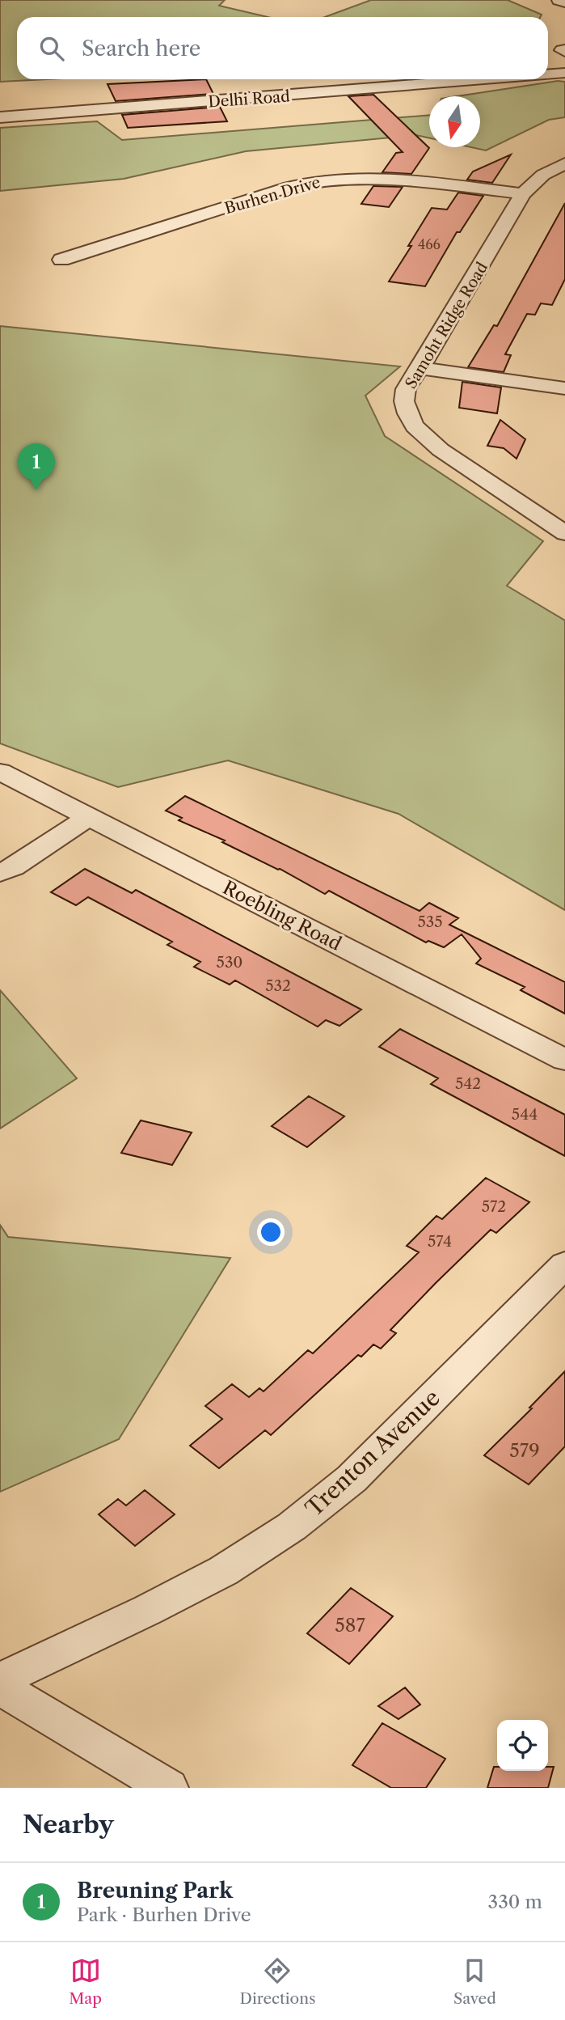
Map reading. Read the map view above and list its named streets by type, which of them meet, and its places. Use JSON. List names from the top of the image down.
{
  "streets": {
    "street": [
      "Delhi Road",
      "Burhen Drive",
      "Samoht Ridge Road",
      "Roebling Road",
      "Trenton Avenue"
    ]
  },
  "crossings": [
    ["Burhen Drive", "Samoht Ridge Road"]
  ],
  "house_numbers": [
    "466",
    "535",
    "530",
    "532",
    "542",
    "544",
    "572",
    "574",
    "579",
    "587"
  ],
  "north": "bottom",
  "page": {
    "search": "Search here",
    "pins": "1",
    "heading": "Nearby",
    "list": [
      {
        "mark": "1",
        "name": "Breuning Park",
        "note": "Park · Burhen Drive",
        "value": "330 m"
      }
    ],
    "nav": ["Map", "Directions", "Saved"]
  }
}
